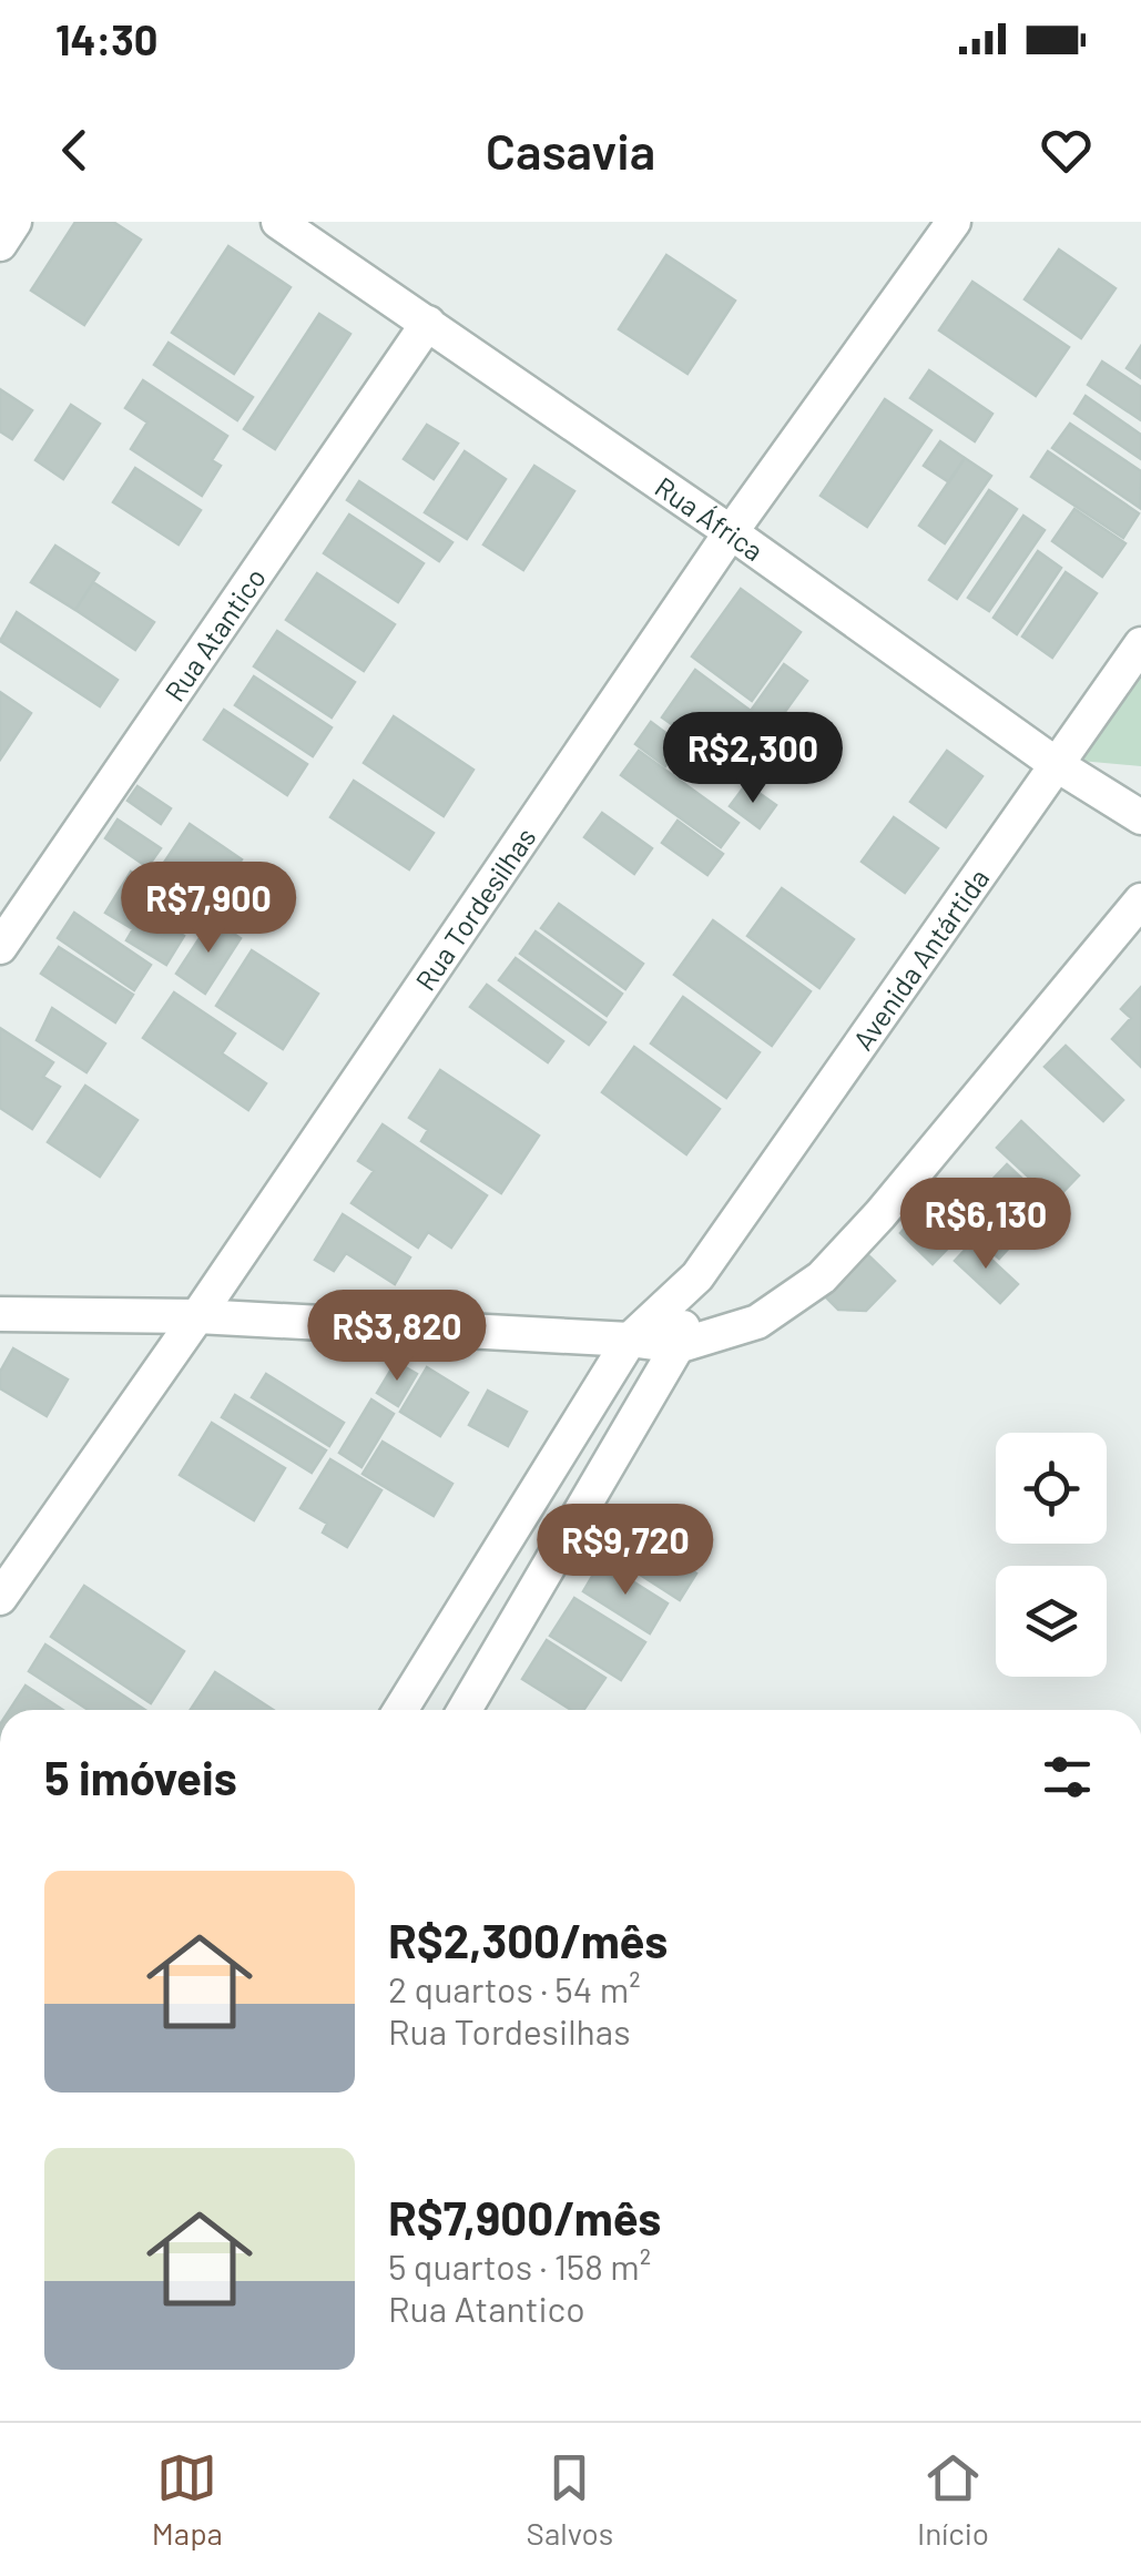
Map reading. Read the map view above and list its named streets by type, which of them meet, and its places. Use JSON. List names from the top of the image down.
{
  "streets": {
    "street": [
      "Rua África",
      "Rua Atantico",
      "Rua Tordesilhas",
      "Avenida Antártida"
    ]
  },
  "crossings": [
    ["Rua África", "Rua Atantico"],
    ["Rua África", "Rua Tordesilhas"],
    ["Rua África", "Avenida Antártida"]
  ],
  "page": {
    "status": "14:30",
    "header": "Casavia",
    "price": [
      "R$2,300",
      "R$7,900",
      "R$6,130",
      "R$3,820",
      "R$9,720"
    ],
    "heading": "5 imóveis",
    "list": [
      {
        "name": "R$2,300/mês",
        "note": "2 quartos · 54 m² · Rua Tordesilhas"
      },
      {
        "name": "R$7,900/mês",
        "note": "5 quartos · 158 m² · Rua Atantico"
      }
    ],
    "tabs": ["Mapa", "Salvos", "Início"]
  }
}
